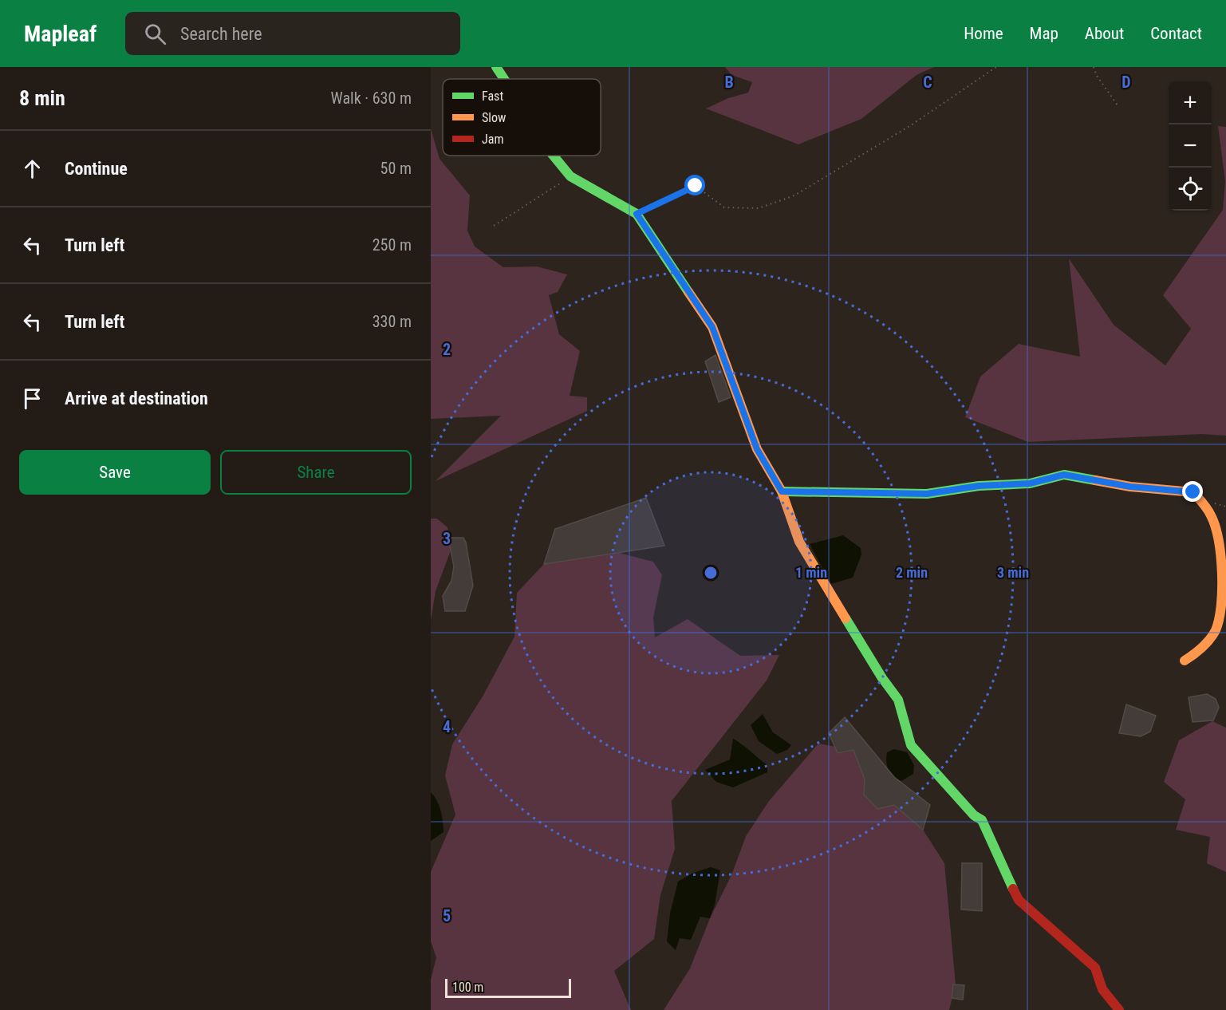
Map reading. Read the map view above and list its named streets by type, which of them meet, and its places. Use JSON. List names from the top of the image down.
{
  "legend": ["Fast", "Slow", "Jam"],
  "scale_bar": "100 m",
  "page": {
    "header": "Mapleaf",
    "search": "Search here",
    "nav": [
      "Home",
      "Map",
      "About",
      "Contact"
    ],
    "heading": ["8 min", "Walk · 630 m"],
    "map_buttons": ["+", "−"],
    "list": [
      ["Continue", "50 m"],
      ["Turn left", "250 m"],
      ["Turn left", "330 m"],
      "Arrive at destination"
    ],
    "buttons": ["Save", "Share"],
    "scale": "100 m"
  },
  "grid": {
    "columns": ["B", "C", "D"],
    "rows": [
      "2",
      "3",
      "4",
      "5"
    ]
  },
  "rings": ["1 min", "2 min", "3 min"]
}
